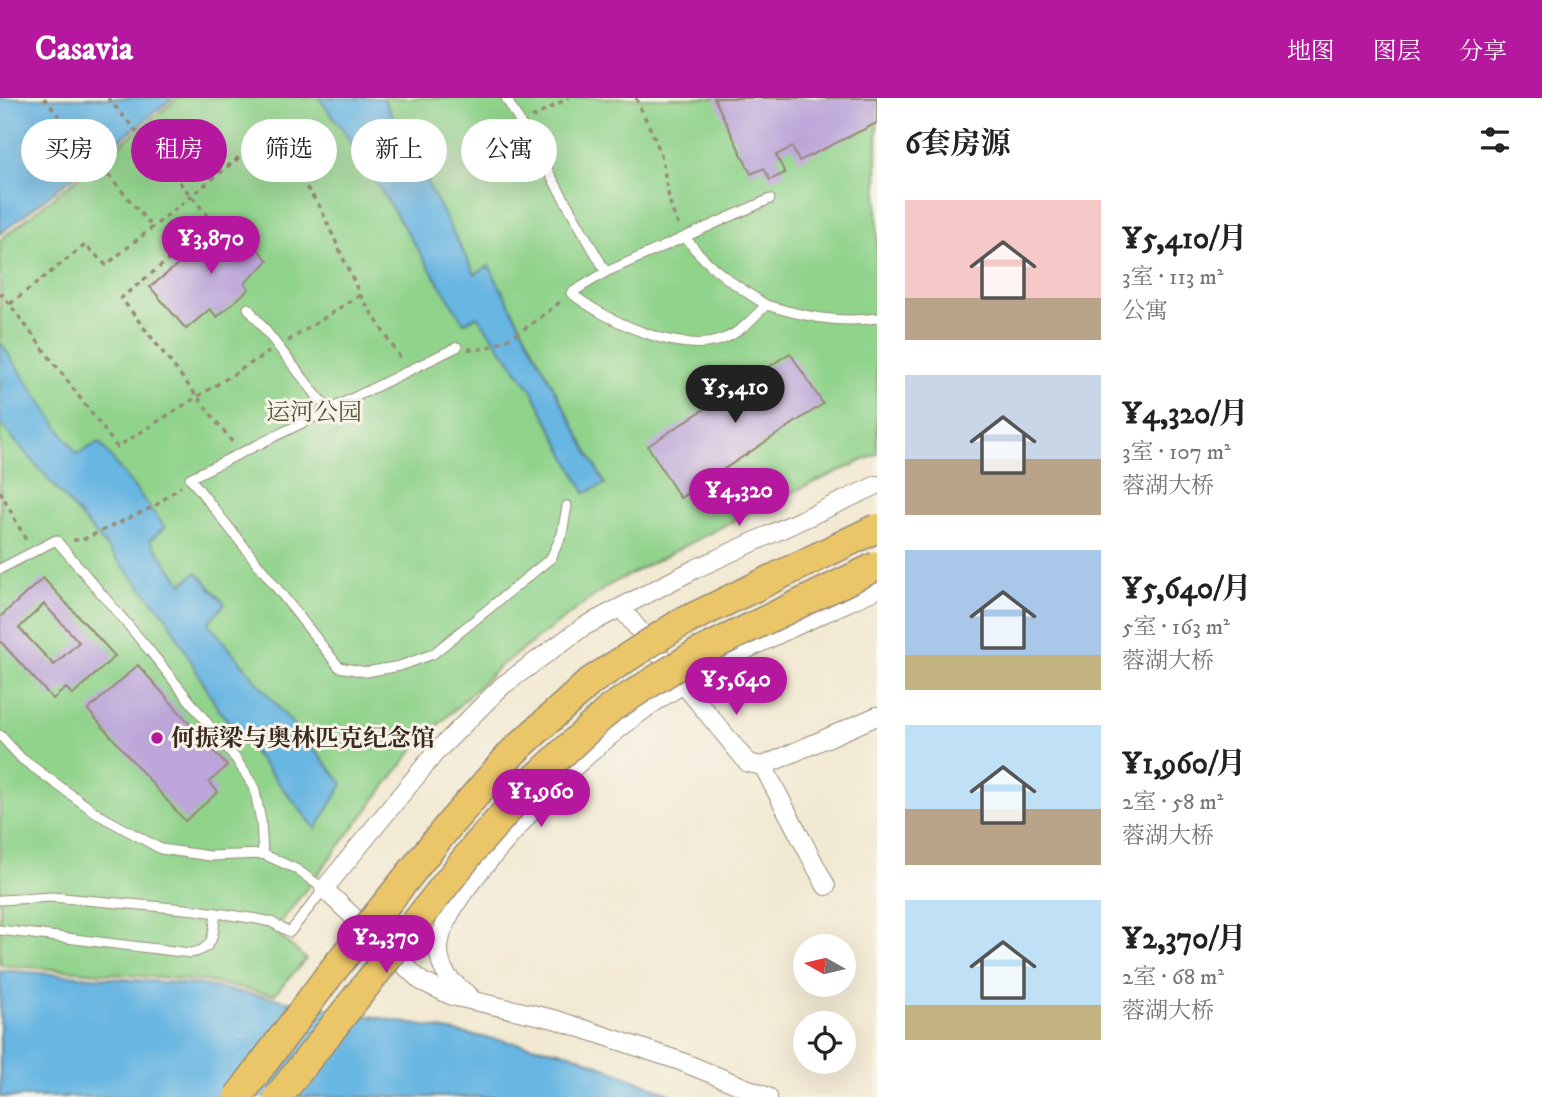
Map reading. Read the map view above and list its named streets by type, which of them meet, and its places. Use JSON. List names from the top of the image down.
{
  "parks": ["运河公园"],
  "places": ["何振梁与奥林匹克纪念馆"],
  "north": "left",
  "page": {
    "header": "Casavia",
    "nav": ["地图", "图层", "分享"],
    "heading": "6套房源",
    "chip": [
      "买房",
      "租房",
      "筛选",
      "新上",
      "公寓"
    ],
    "list": [
      {
        "name": "¥5,410/月",
        "note": "3室 · 113 m² · 公寓"
      },
      {
        "name": "¥4,320/月",
        "note": "3室 · 107 m² · 蓉湖大桥"
      },
      {
        "name": "¥5,640/月",
        "note": "5室 · 163 m² · 蓉湖大桥"
      },
      {
        "name": "¥1,960/月",
        "note": "2室 · 58 m² · 蓉湖大桥"
      },
      {
        "name": "¥2,370/月",
        "note": "2室 · 68 m² · 蓉湖大桥"
      }
    ],
    "price": [
      "¥3,870",
      "¥5,410",
      "¥4,320",
      "¥5,640",
      "¥1,960",
      "¥2,370"
    ]
  }
}
